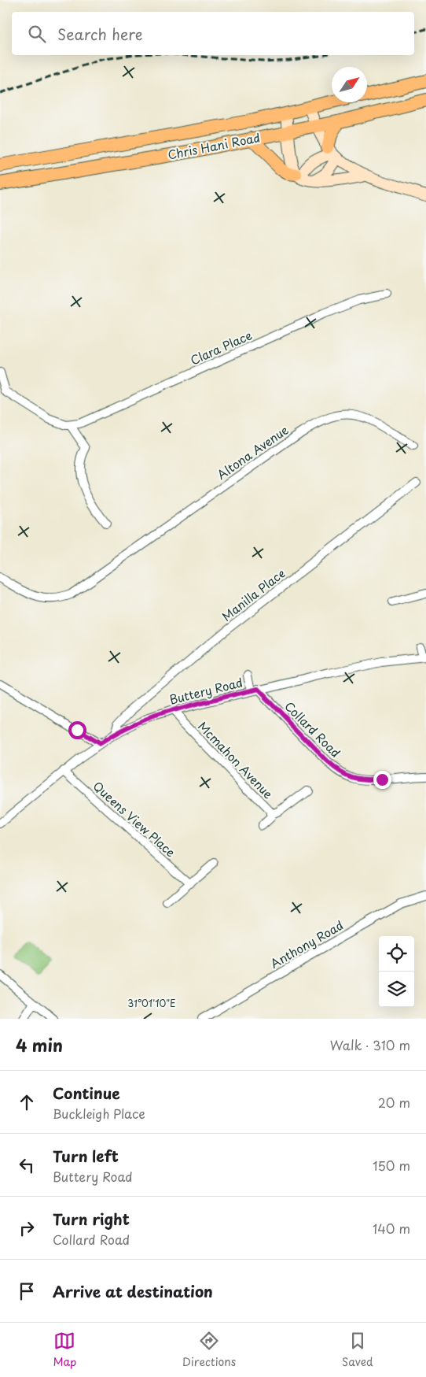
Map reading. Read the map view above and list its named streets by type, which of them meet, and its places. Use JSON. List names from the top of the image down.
{
  "streets": {
    "main road": ["Chris Hani Road"],
    "street": [
      "Clara Place",
      "Altona Avenue",
      "Manilla Place",
      "Buttery Road",
      "Collard Road",
      "Mcmahon Avenue",
      "Queens View Place",
      "Anthony Road"
    ]
  },
  "crossings": [
    ["Manilla Place", "Buttery Road"],
    ["Buttery Road", "Collard Road"],
    ["Buttery Road", "Mcmahon Avenue"],
    ["Buttery Road", "Queens View Place"]
  ],
  "north": "top right",
  "page": {
    "search": "Search here",
    "heading": ["4 min", "Walk · 310 m"],
    "list": [
      ["Continue", "Buckleigh Place", "20 m"],
      ["Turn left", "Buttery Road", "150 m"],
      ["Turn right", "Collard Road", "140 m"],
      "Arrive at destination"
    ],
    "nav": ["Map", "Directions", "Saved"]
  },
  "coordinates": ["31°01'10\"E"]
}
